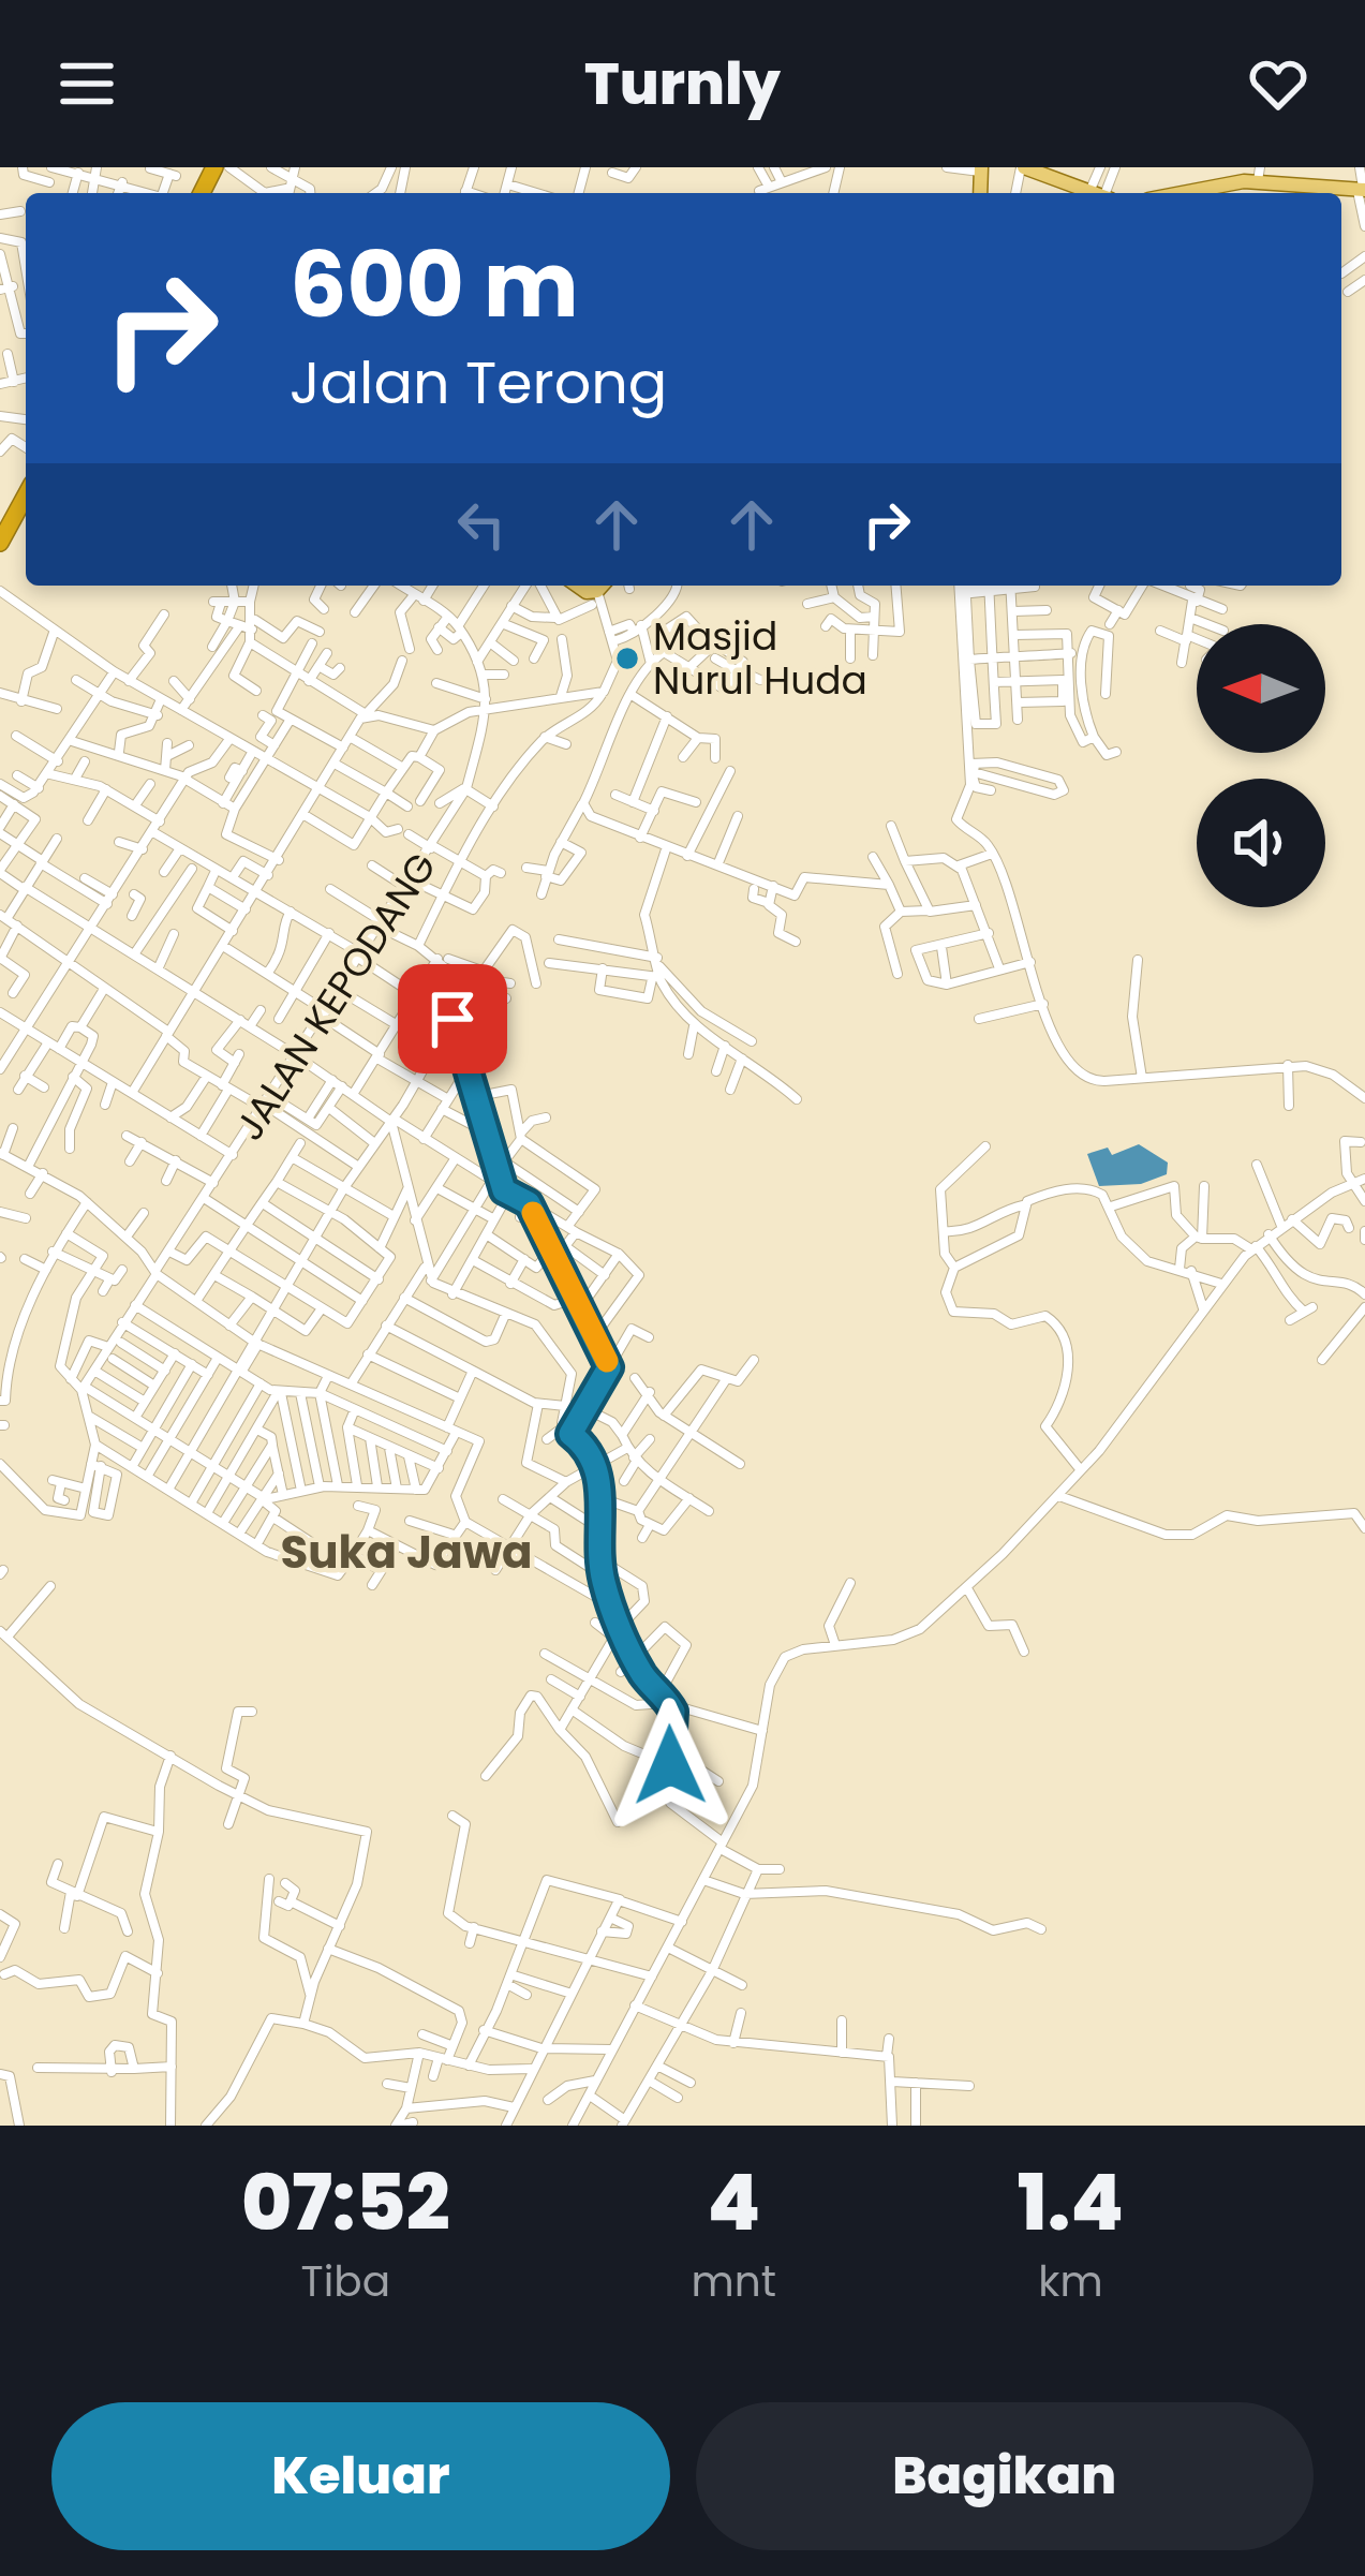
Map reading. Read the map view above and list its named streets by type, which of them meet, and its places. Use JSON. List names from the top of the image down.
{
  "streets": {
    "street": ["JALAN KEPODANG"]
  },
  "districts": ["Suka Jawa"],
  "places": ["Masjid Nurul Huda"],
  "north": "left",
  "page": {
    "header": "Turnly",
    "turn": ["600 m", "Jalan Terong"],
    "eta": [
      "07:52",
      "Tiba",
      "4",
      "mnt",
      "1.4",
      "km"
    ],
    "buttons": ["Keluar", "Bagikan"]
  }
}
